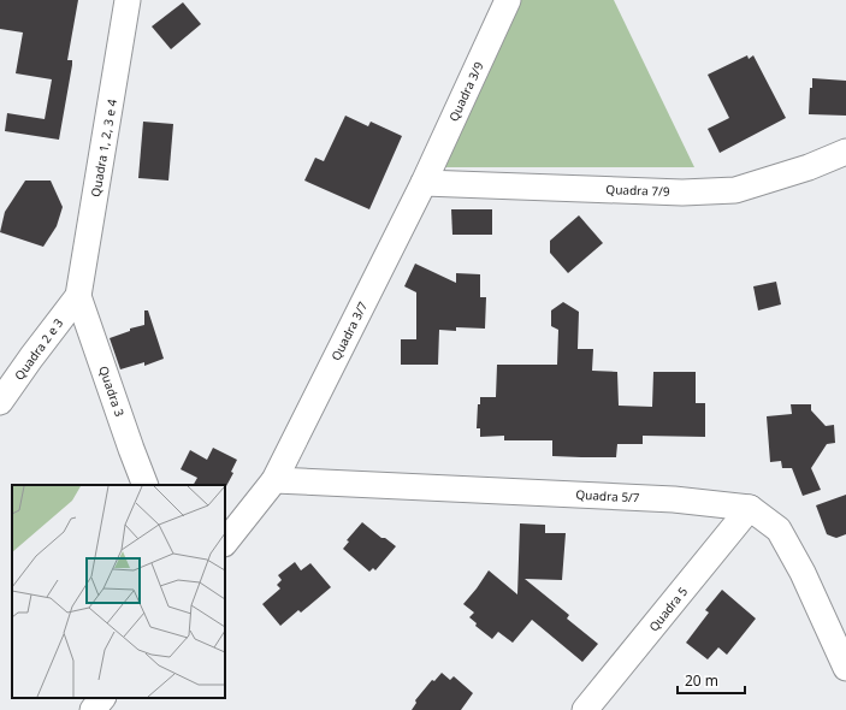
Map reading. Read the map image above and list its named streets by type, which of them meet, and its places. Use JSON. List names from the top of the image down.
{
  "streets": {
    "street": [
      "Quadra 3/9",
      "Quadra 1, 2, 3 e 4",
      "Quadra 7/9",
      "Quadra 3/7",
      "Quadra 2 e 3",
      "Quadra 3",
      "Quadra 5/7",
      "Quadra 5"
    ]
  },
  "crossings": [
    ["Quadra 3/9", "Quadra 7/9"],
    ["Quadra 3/9", "Quadra 3/7"],
    ["Quadra 1, 2, 3 e 4", "Quadra 2 e 3"],
    ["Quadra 1, 2, 3 e 4", "Quadra 3"],
    ["Quadra 7/9", "Quadra 3/7"],
    ["Quadra 3/7", "Quadra 5/7"],
    ["Quadra 2 e 3", "Quadra 3"],
    ["Quadra 5/7", "Quadra 5"]
  ],
  "scale_bar": "20 m"
}
